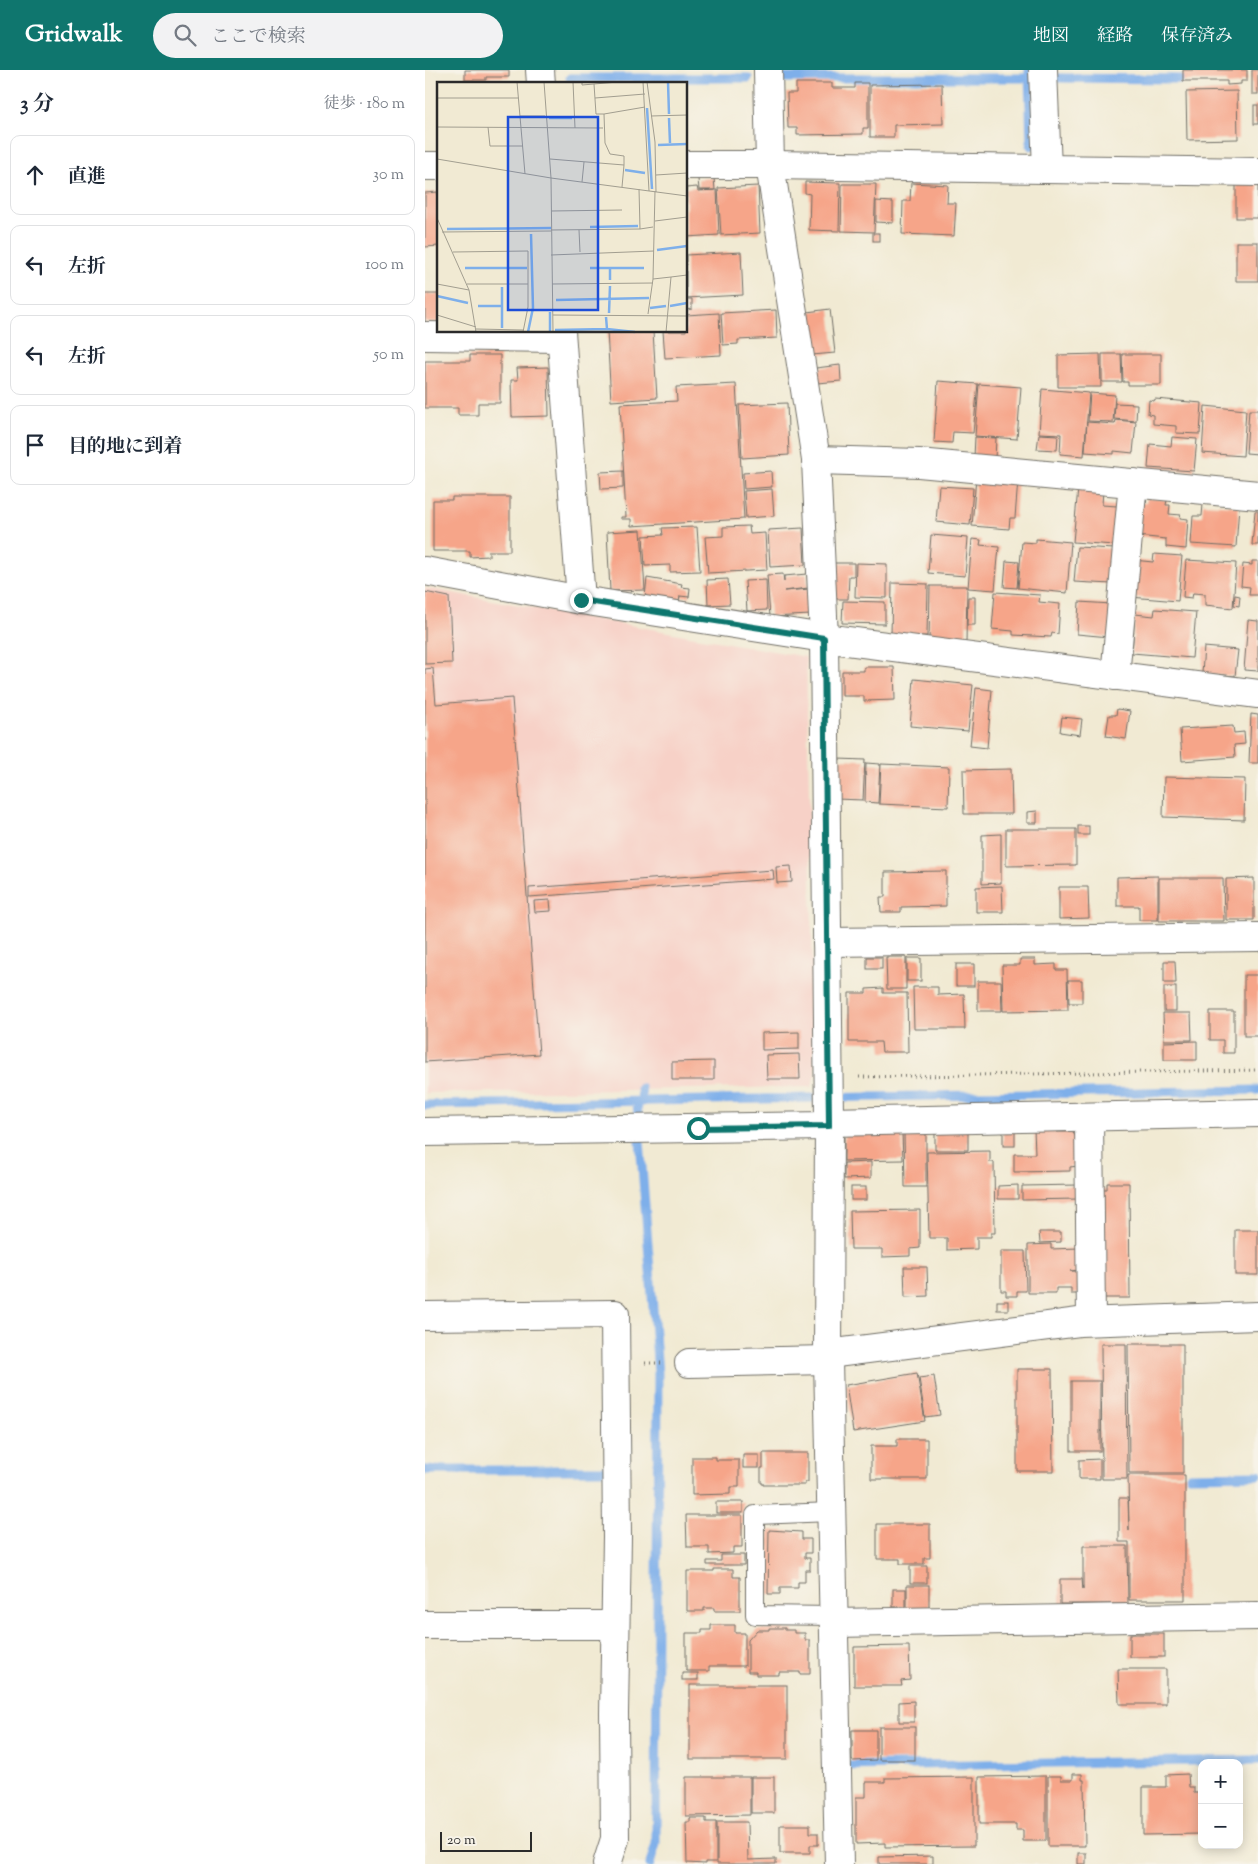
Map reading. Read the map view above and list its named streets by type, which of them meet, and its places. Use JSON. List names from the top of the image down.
{
  "scale_bar": "20 m",
  "page": {
    "header": "Gridwalk",
    "search": "ここで検索",
    "nav": ["地図", "経路", "保存済み"],
    "heading": ["3 分", "徒歩 · 180 m"],
    "list": [
      ["直進", "30 m"],
      ["左折", "100 m"],
      ["左折", "50 m"],
      "目的地に到着"
    ],
    "map_buttons": ["+", "−"],
    "scale": "20 m"
  }
}
